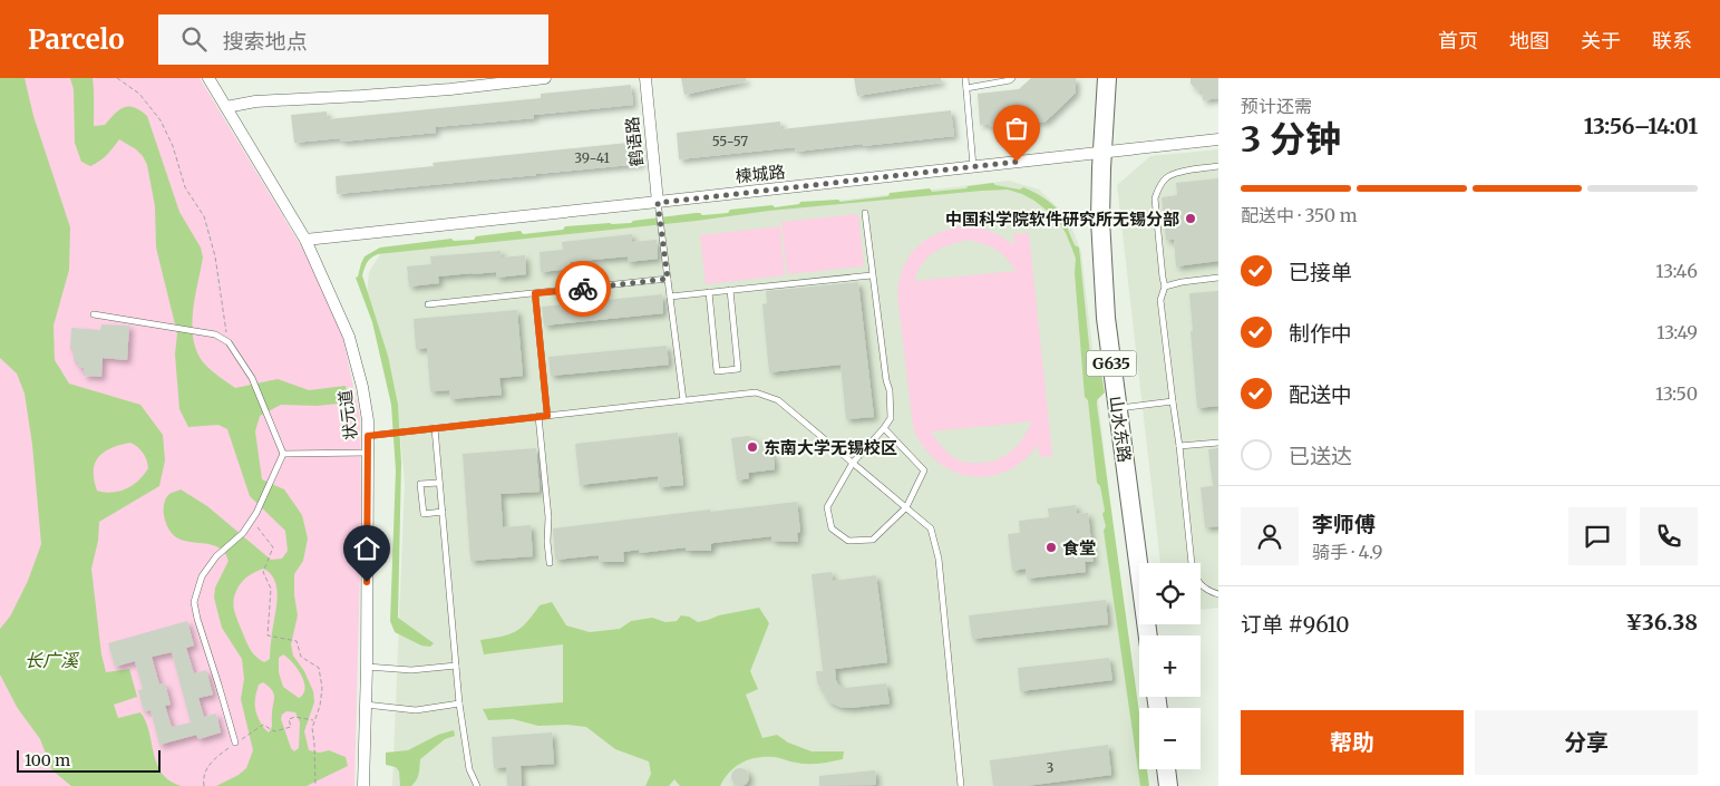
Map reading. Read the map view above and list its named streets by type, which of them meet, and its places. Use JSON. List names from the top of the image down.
{
  "streets": {
    "highway": ["G635", "山水东路"],
    "street": ["鹤语路", "楝城路", "状元道"]
  },
  "crossings": [
    ["鹤语路", "楝城路"],
    ["楝城路", "状元道"],
    ["楝城路", "山水东路"]
  ],
  "water": ["长广溪"],
  "places": ["中国科学院软件研究所无锡分部", "东南大学无锡校区", "食堂"],
  "house_numbers": ["55-57", "39-41", "3"],
  "scale_bar": "100 m",
  "page": {
    "header": "Parcelo",
    "search": "搜索地点",
    "nav": [
      "首页",
      "地图",
      "关于",
      "联系"
    ],
    "heading": ["3 分钟", "预计还需", "13:56–14:01"],
    "panel": [
      "李师傅",
      "骑手 · 4.9",
      "订单 #9610",
      "¥36.38"
    ],
    "bar": "配送中 · 350 m",
    "list": [
      ["已接单", "13:46"],
      ["制作中", "13:49"],
      ["配送中", "13:50"],
      "已送达"
    ],
    "map_buttons": ["+", "−"],
    "buttons": ["帮助", "分享"],
    "scale": "100 m"
  }
}
